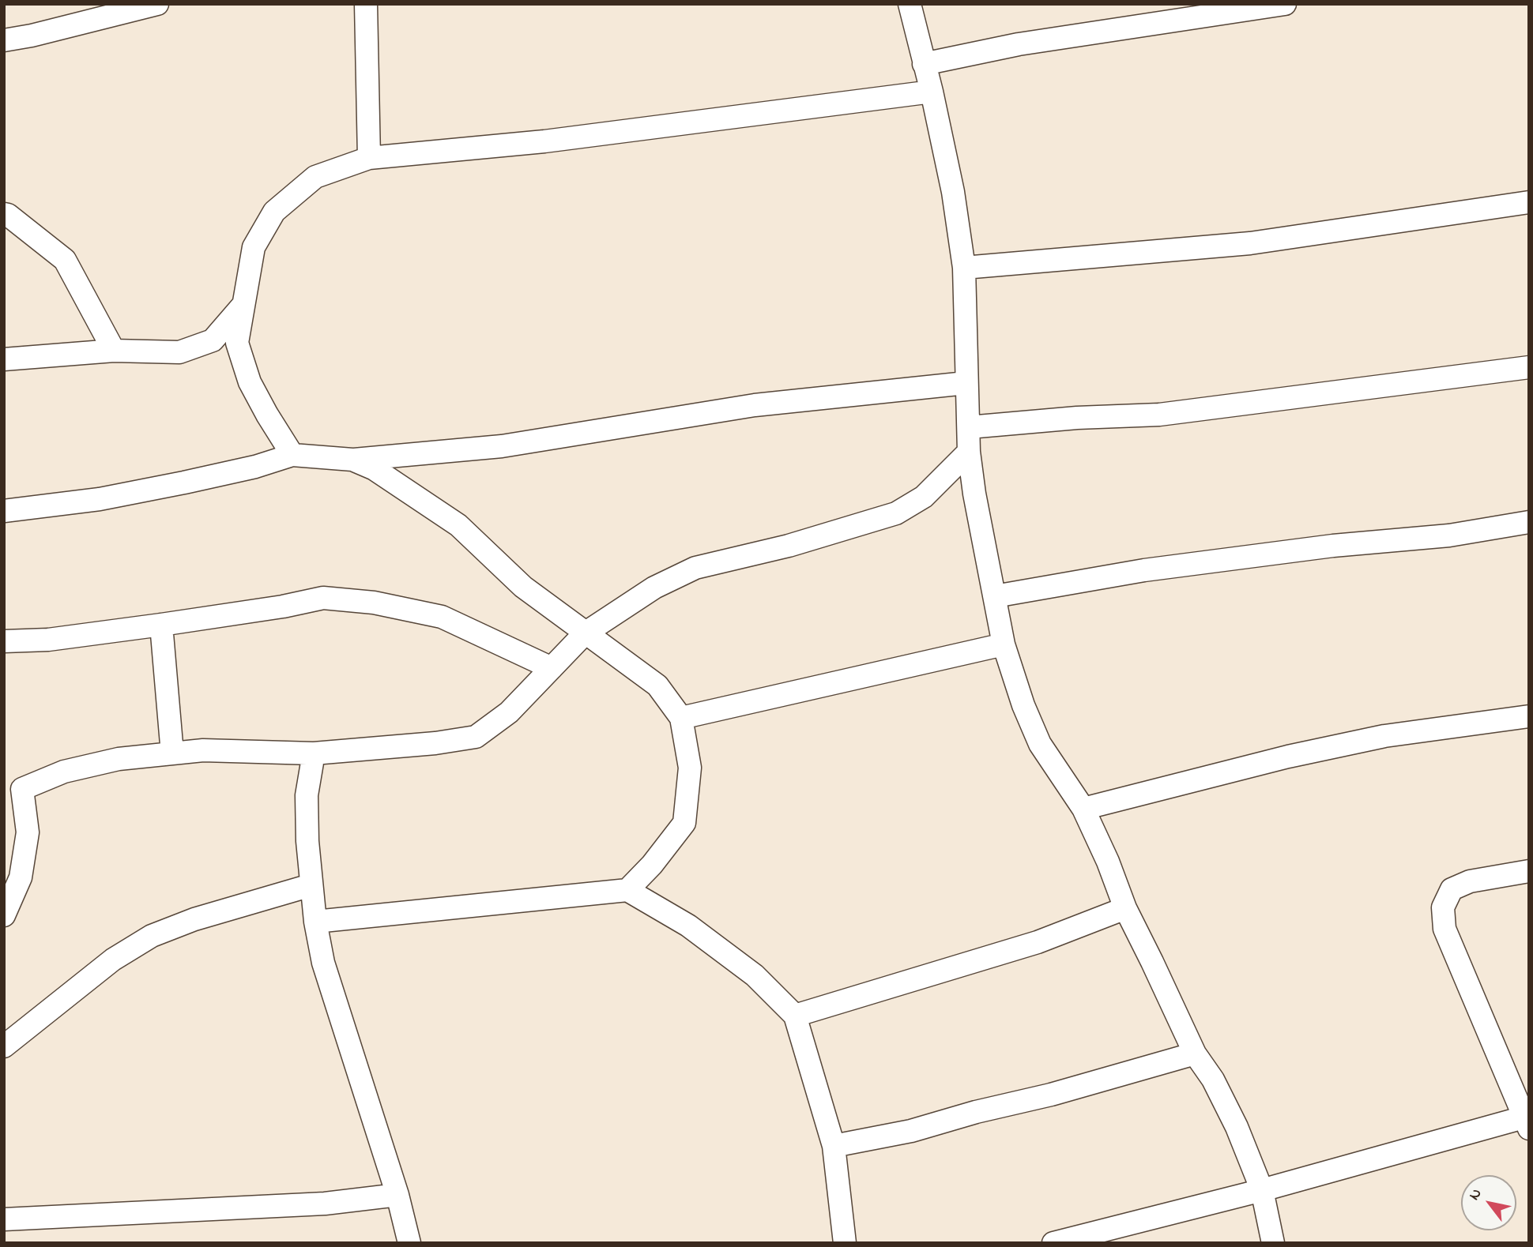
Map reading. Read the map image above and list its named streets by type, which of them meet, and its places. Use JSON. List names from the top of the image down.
{
  "north": "top left"
}
